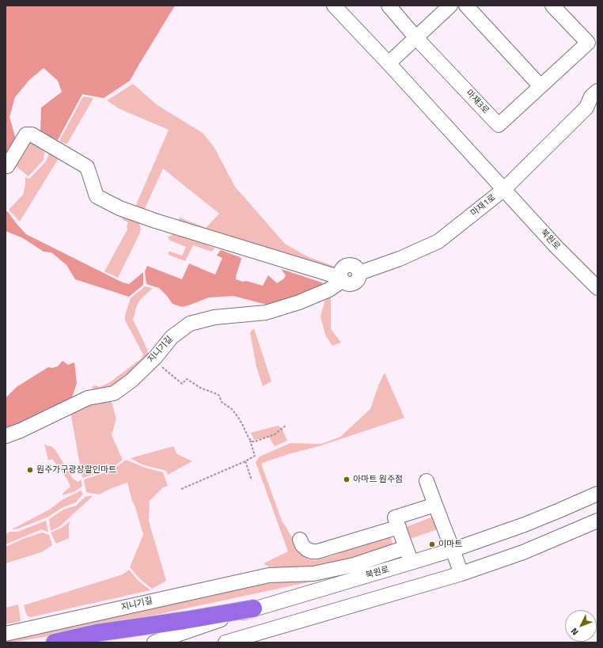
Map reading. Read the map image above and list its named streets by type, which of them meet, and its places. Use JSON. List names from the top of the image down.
{
  "streets": {
    "street": [
      "마재3로",
      "마재1로",
      "북원로",
      "지니기길"
    ]
  },
  "crossings": [
    ["마재1로", "북원로"],
    ["마재1로", "지니기길"]
  ],
  "places": ["원주가구광장할인마트", "아마트 원주점", "이마트"],
  "north": "bottom left"
}
